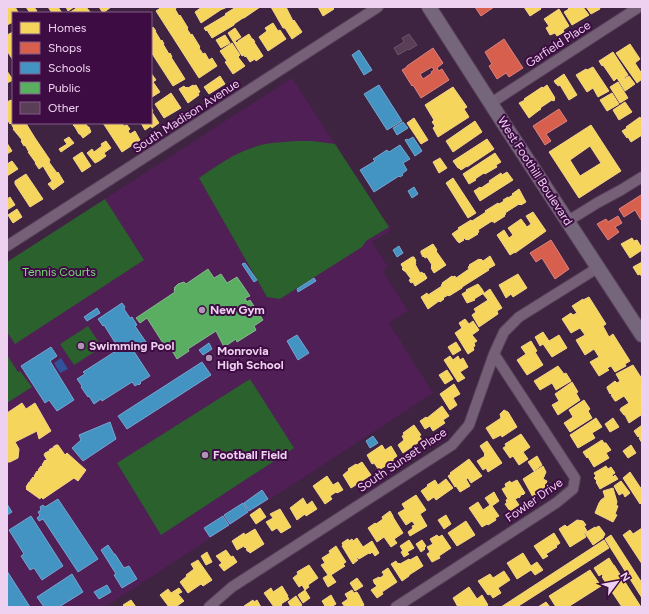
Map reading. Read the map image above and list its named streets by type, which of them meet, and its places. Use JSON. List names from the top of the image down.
{
  "streets": {
    "main road": ["West Foothill Boulevard"],
    "street": [
      "Garfield Place",
      "South Madison Avenue",
      "South Sunset Place",
      "Fowler Drive"
    ]
  },
  "crossings": [
    ["Garfield Place", "West Foothill Boulevard"],
    ["West Foothill Boulevard", "South Sunset Place"],
    ["South Sunset Place", "Fowler Drive"]
  ],
  "parks": ["Tennis Courts"],
  "places": [
    "New Gym",
    "Swimming Pool",
    "Monrovia High School",
    "Football Field"
  ],
  "legend": [
    "Homes",
    "Shops",
    "Schools",
    "Public",
    "Other"
  ],
  "north": "top right"
}
